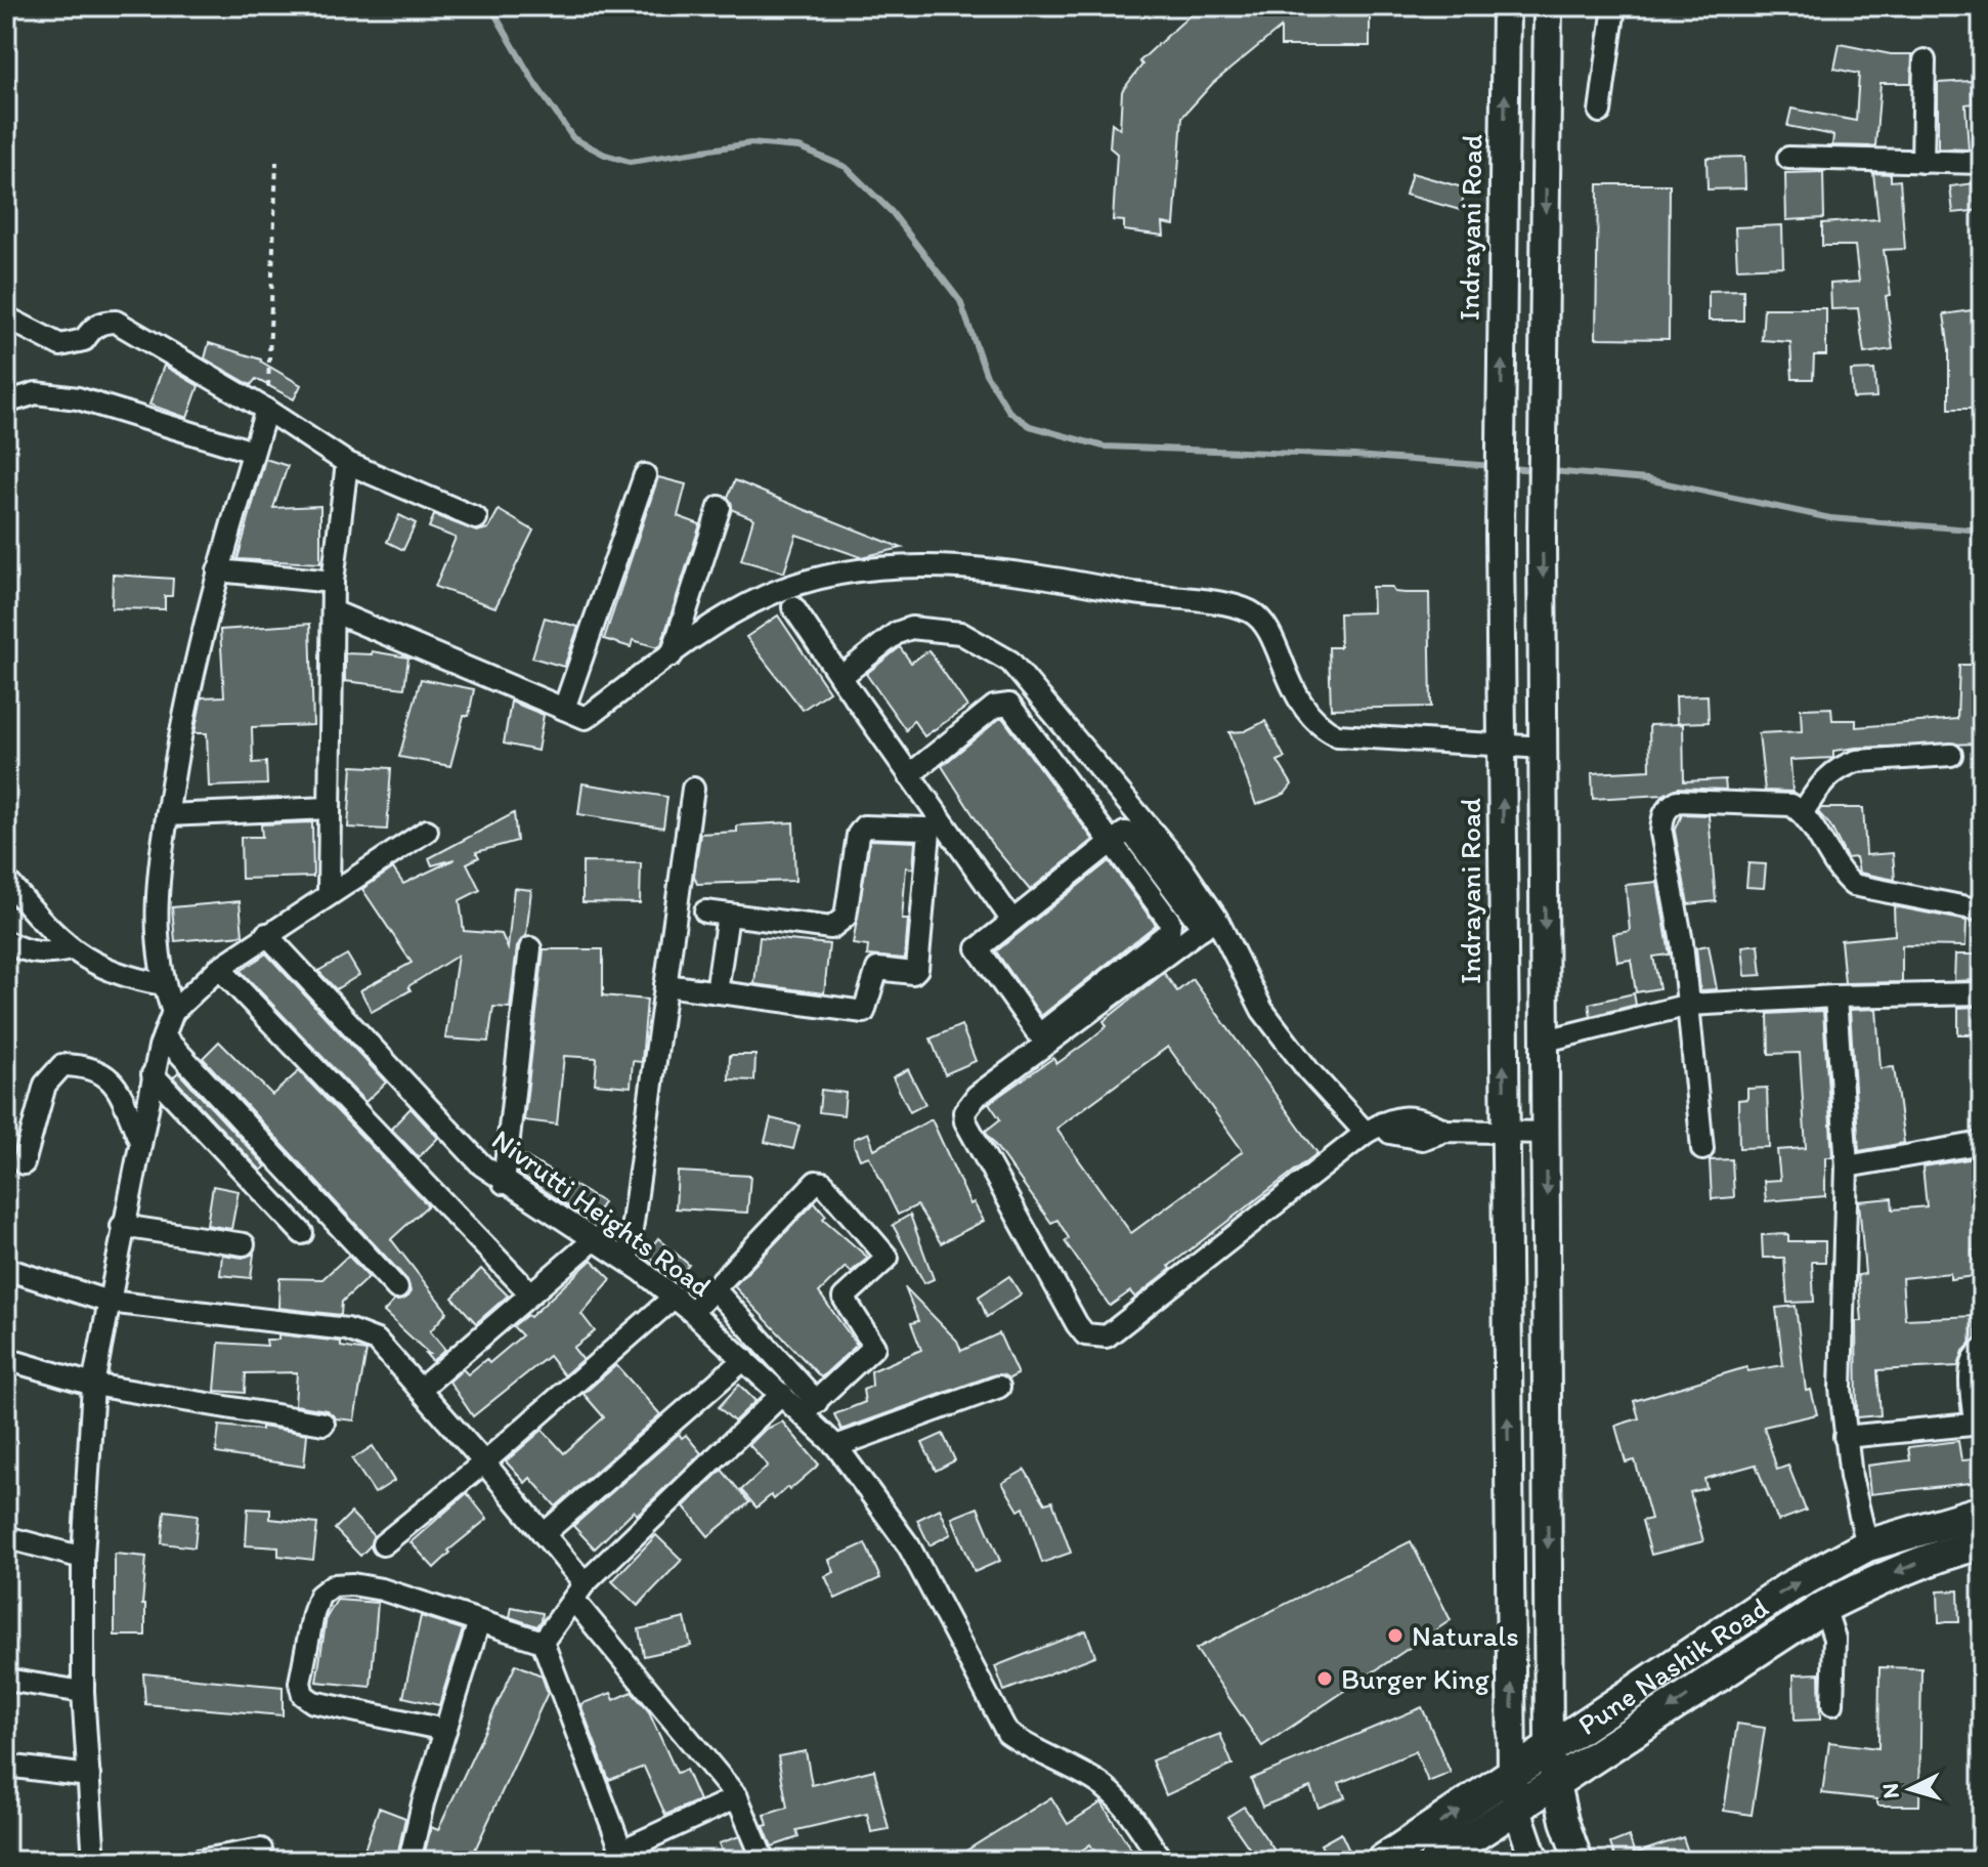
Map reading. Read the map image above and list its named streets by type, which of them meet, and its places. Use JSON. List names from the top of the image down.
{
  "streets": {
    "highway": ["Pune Nashik Road"],
    "main road": ["Indrayani Road"],
    "street": ["Nivrutti Heights Road"]
  },
  "crossings": [
    ["Indrayani Road", "Pune Nashik Road"]
  ],
  "places": ["Naturals", "Burger King"],
  "north": "left"
}
